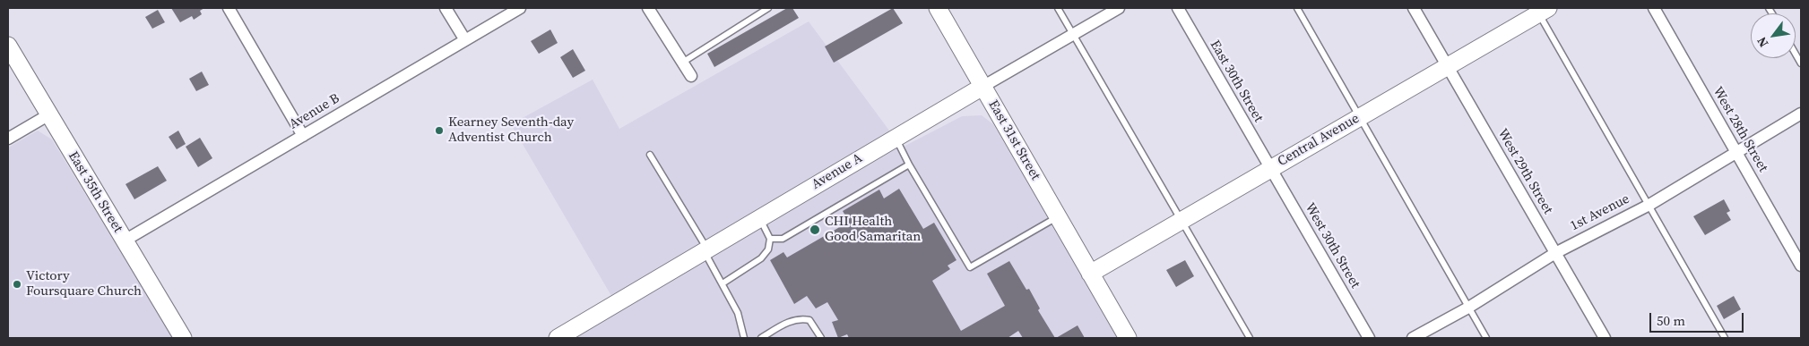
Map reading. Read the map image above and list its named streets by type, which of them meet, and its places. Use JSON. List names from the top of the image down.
{
  "streets": {
    "street": [
      "East 30th Street",
      "Avenue B",
      "West 28th Street",
      "East 31st Street",
      "Central Avenue",
      "Avenue A",
      "West 29th Street",
      "East 35th Street",
      "1st Avenue",
      "West 30th Street"
    ]
  },
  "crossings": [
    ["East 30th Street", "Central Avenue"],
    ["East 30th Street", "West 30th Street"],
    ["Avenue B", "East 35th Street"],
    ["West 28th Street", "1st Avenue"],
    ["East 31st Street", "Central Avenue"],
    ["East 31st Street", "Avenue A"],
    ["Central Avenue", "West 29th Street"],
    ["Central Avenue", "West 30th Street"],
    ["West 29th Street", "1st Avenue"]
  ],
  "places": ["Kearney Seventh-day Adventist Church", "CHI Health Good Samaritan", "Victory Foursquare Church"],
  "scale_bar": "50 m",
  "north": "bottom left"
}
